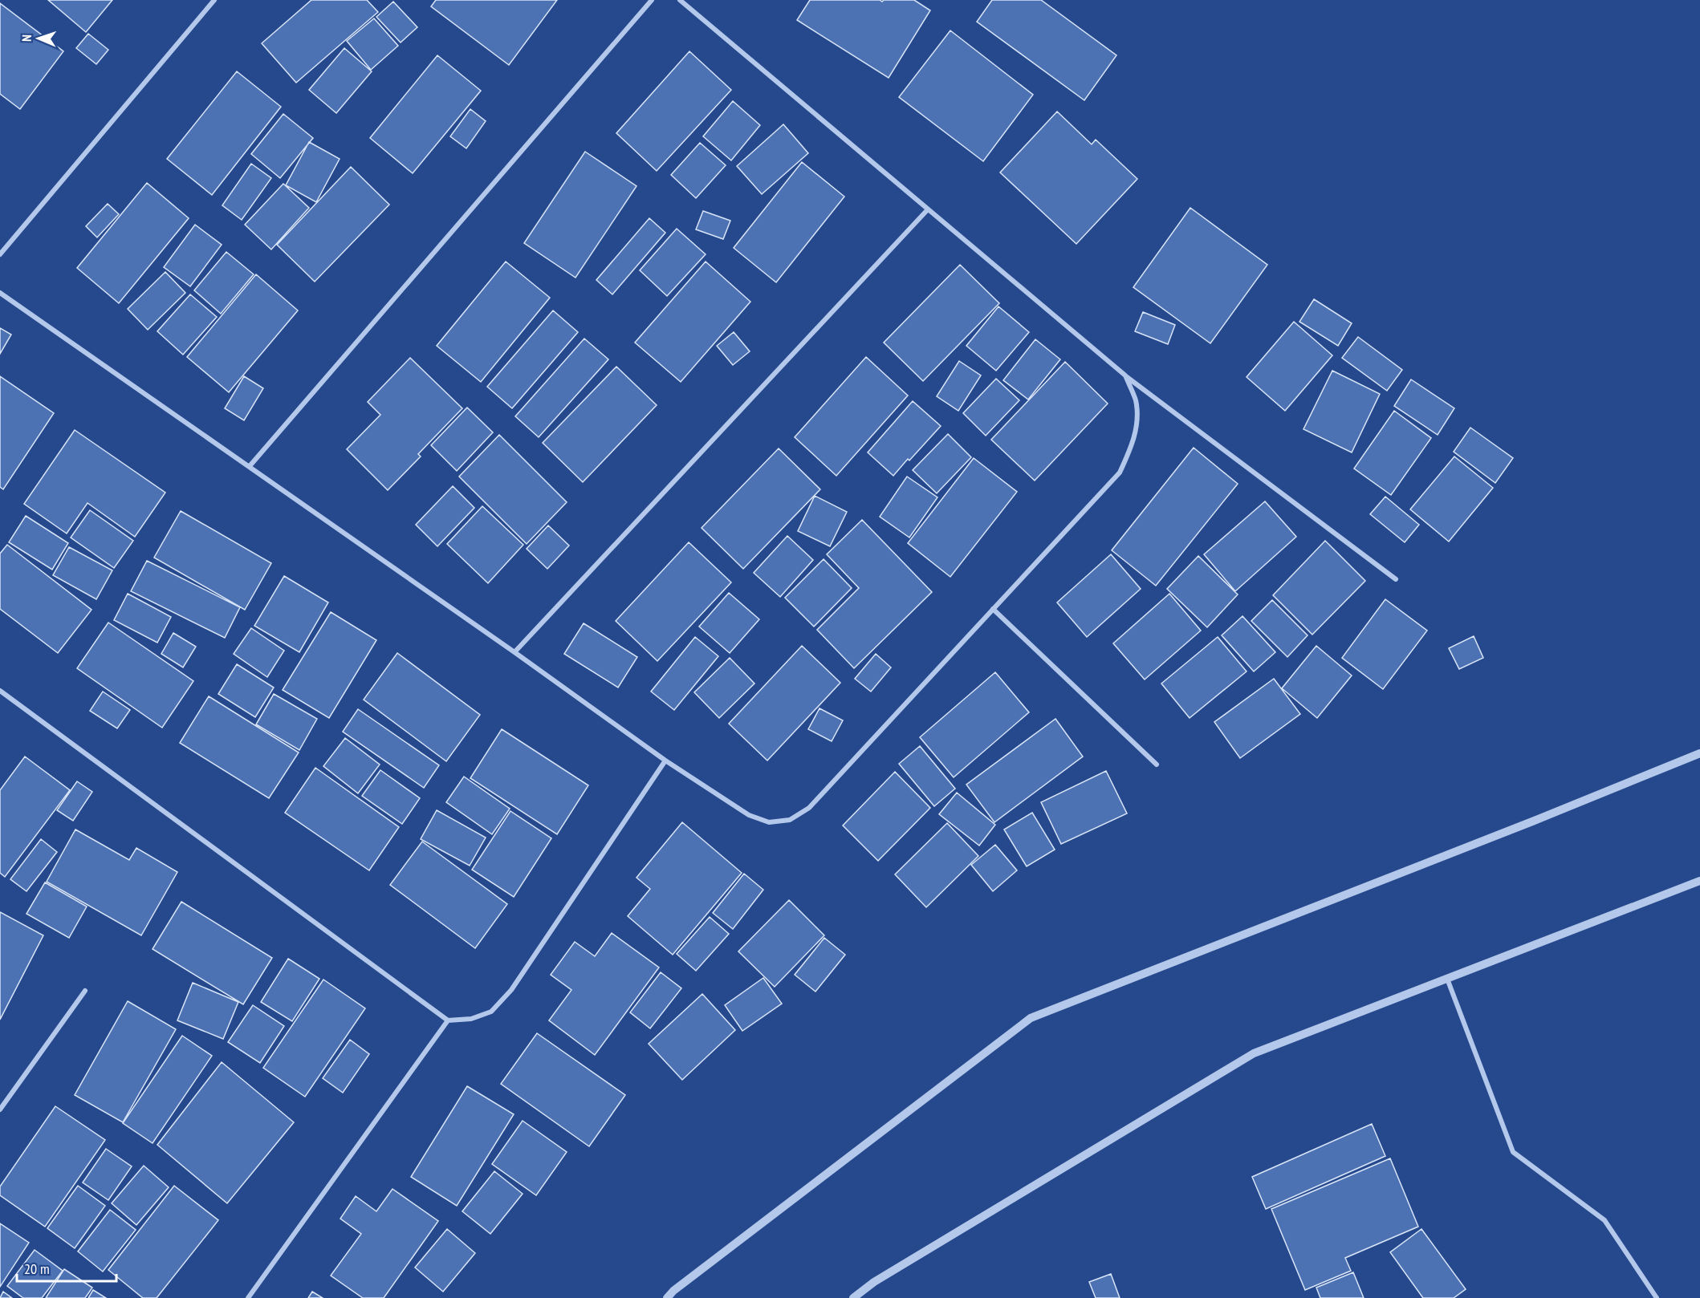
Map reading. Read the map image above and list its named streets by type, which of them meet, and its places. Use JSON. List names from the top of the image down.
{
  "scale_bar": "20 m",
  "north": "left"
}
